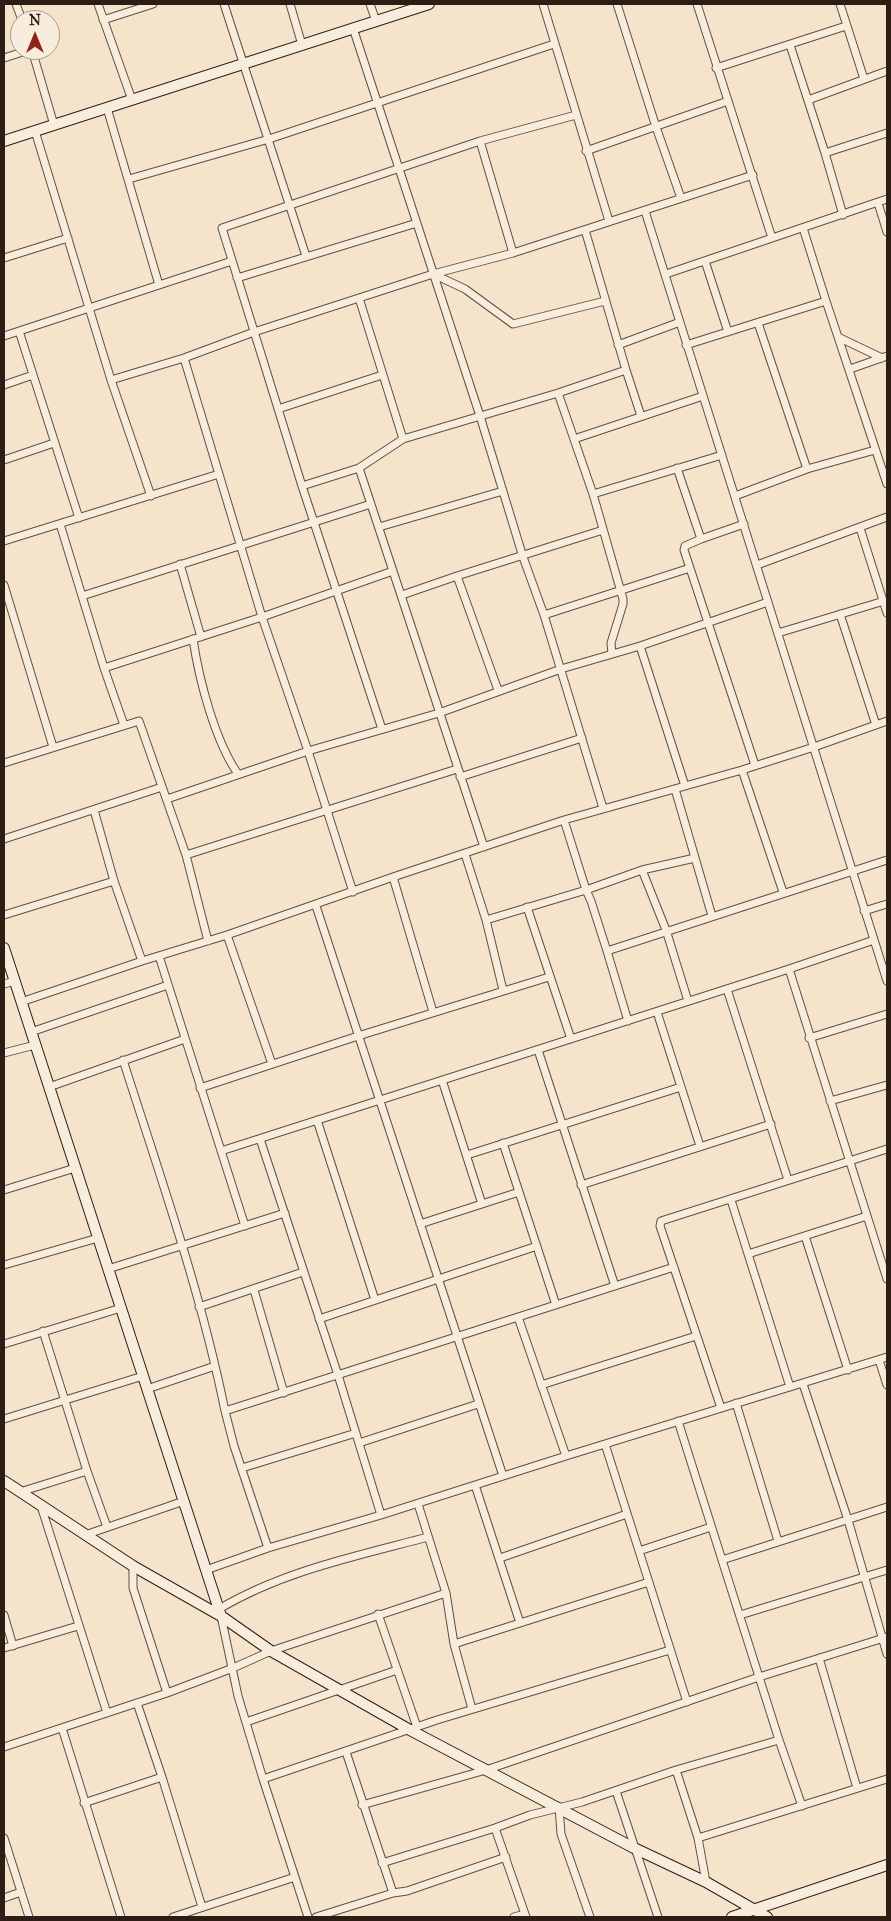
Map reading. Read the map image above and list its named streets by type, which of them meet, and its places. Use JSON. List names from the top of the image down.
{
  "north": "top"
}
